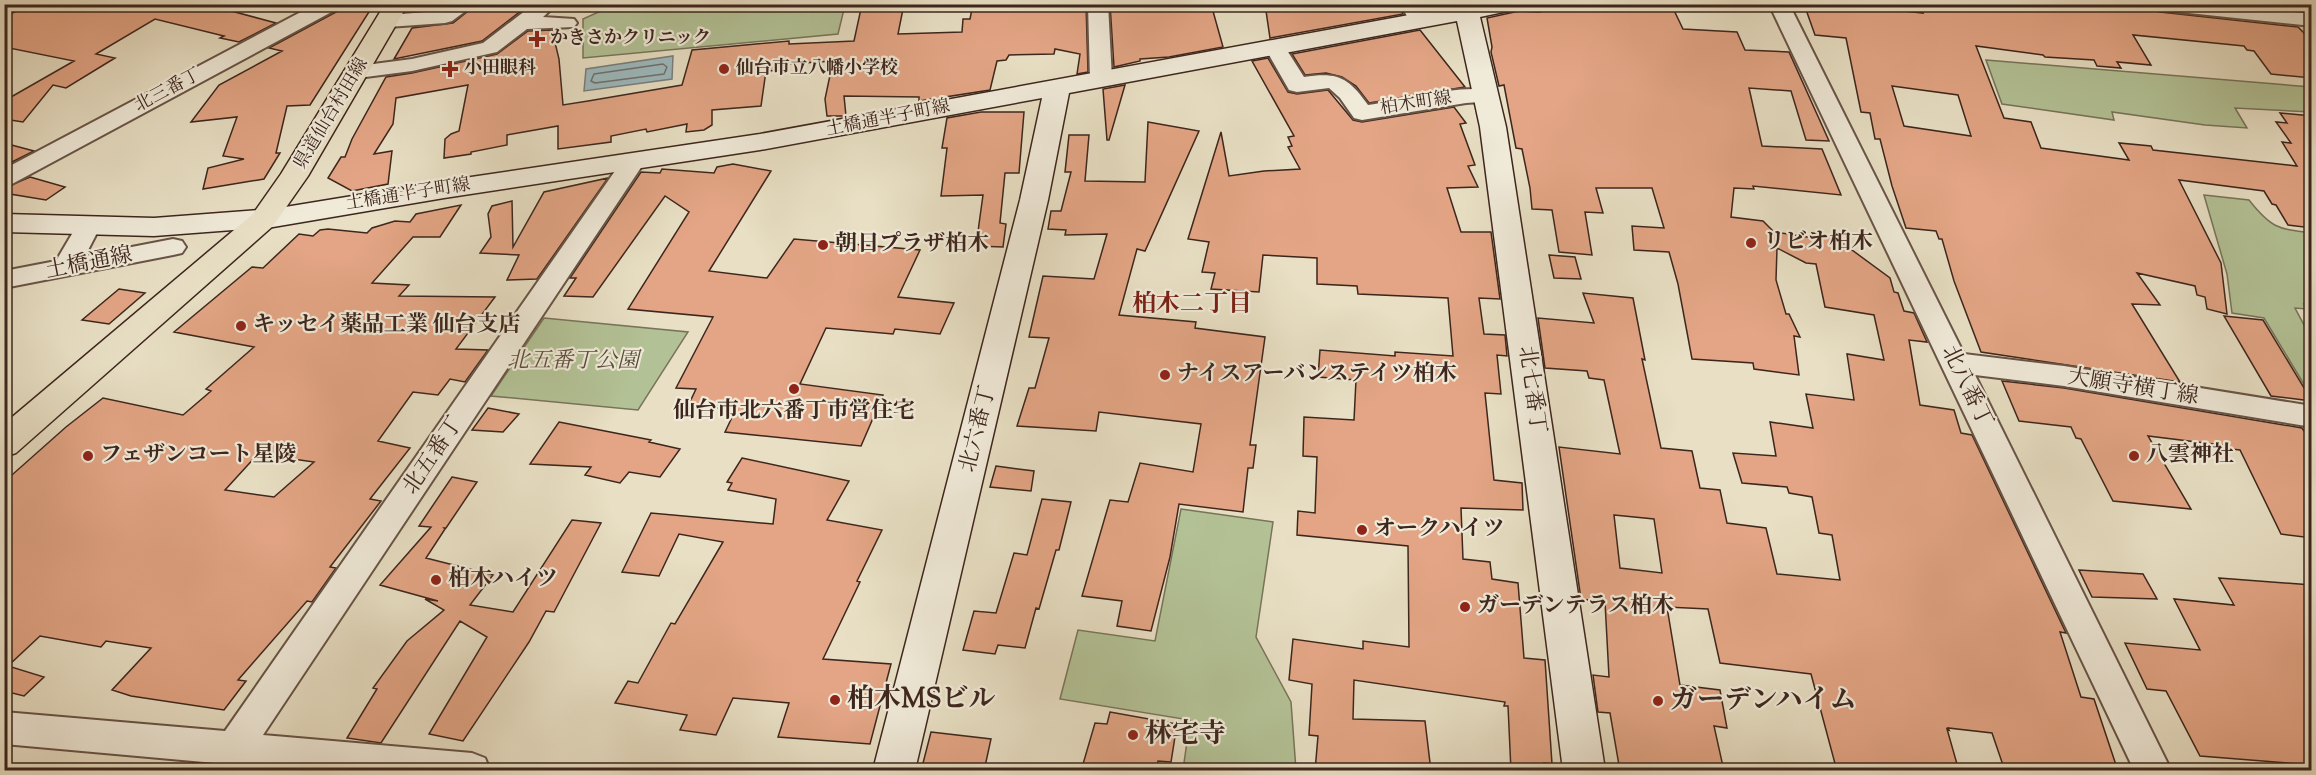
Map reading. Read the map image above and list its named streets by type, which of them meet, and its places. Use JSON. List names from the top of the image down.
{
  "streets": {
    "main road": ["県道仙台村田線"],
    "street": [
      "北三番丁",
      "柏木町線",
      "土橋通半子町線",
      "土橋通線",
      "北八番丁",
      "大願寺横丁線",
      "北七番丁",
      "北六番丁",
      "北五番丁"
    ]
  },
  "crossings": [
    ["柏木町線", "土橋通半子町線"],
    ["柏木町線", "北七番丁"],
    ["県道仙台村田線", "土橋通半子町線"],
    ["土橋通半子町線", "北七番丁"],
    ["土橋通半子町線", "北六番丁"],
    ["土橋通半子町線", "北五番丁"],
    ["北八番丁", "大願寺横丁線"]
  ],
  "districts": ["柏木二丁目"],
  "parks": ["北五番丁公園"],
  "places": {
    "health": ["かきさかクリニック", "小田眼科"],
    "other": [
      "仙台市立八幡小学校",
      "リビオ柏木",
      "朝日プラザ柏木",
      "キッセイ薬品工業 仙台支店",
      "ナイスアーバンステイツ柏木",
      "仙台市北六番丁市営住宅",
      "フェザンコート星陵",
      "八雲神社",
      "オークハイツ",
      "柏木ハイツ",
      "ガーデンテラス柏木",
      "柏木MSビル",
      "ガーデンハイム",
      "林宅寺"
    ]
  }
}
